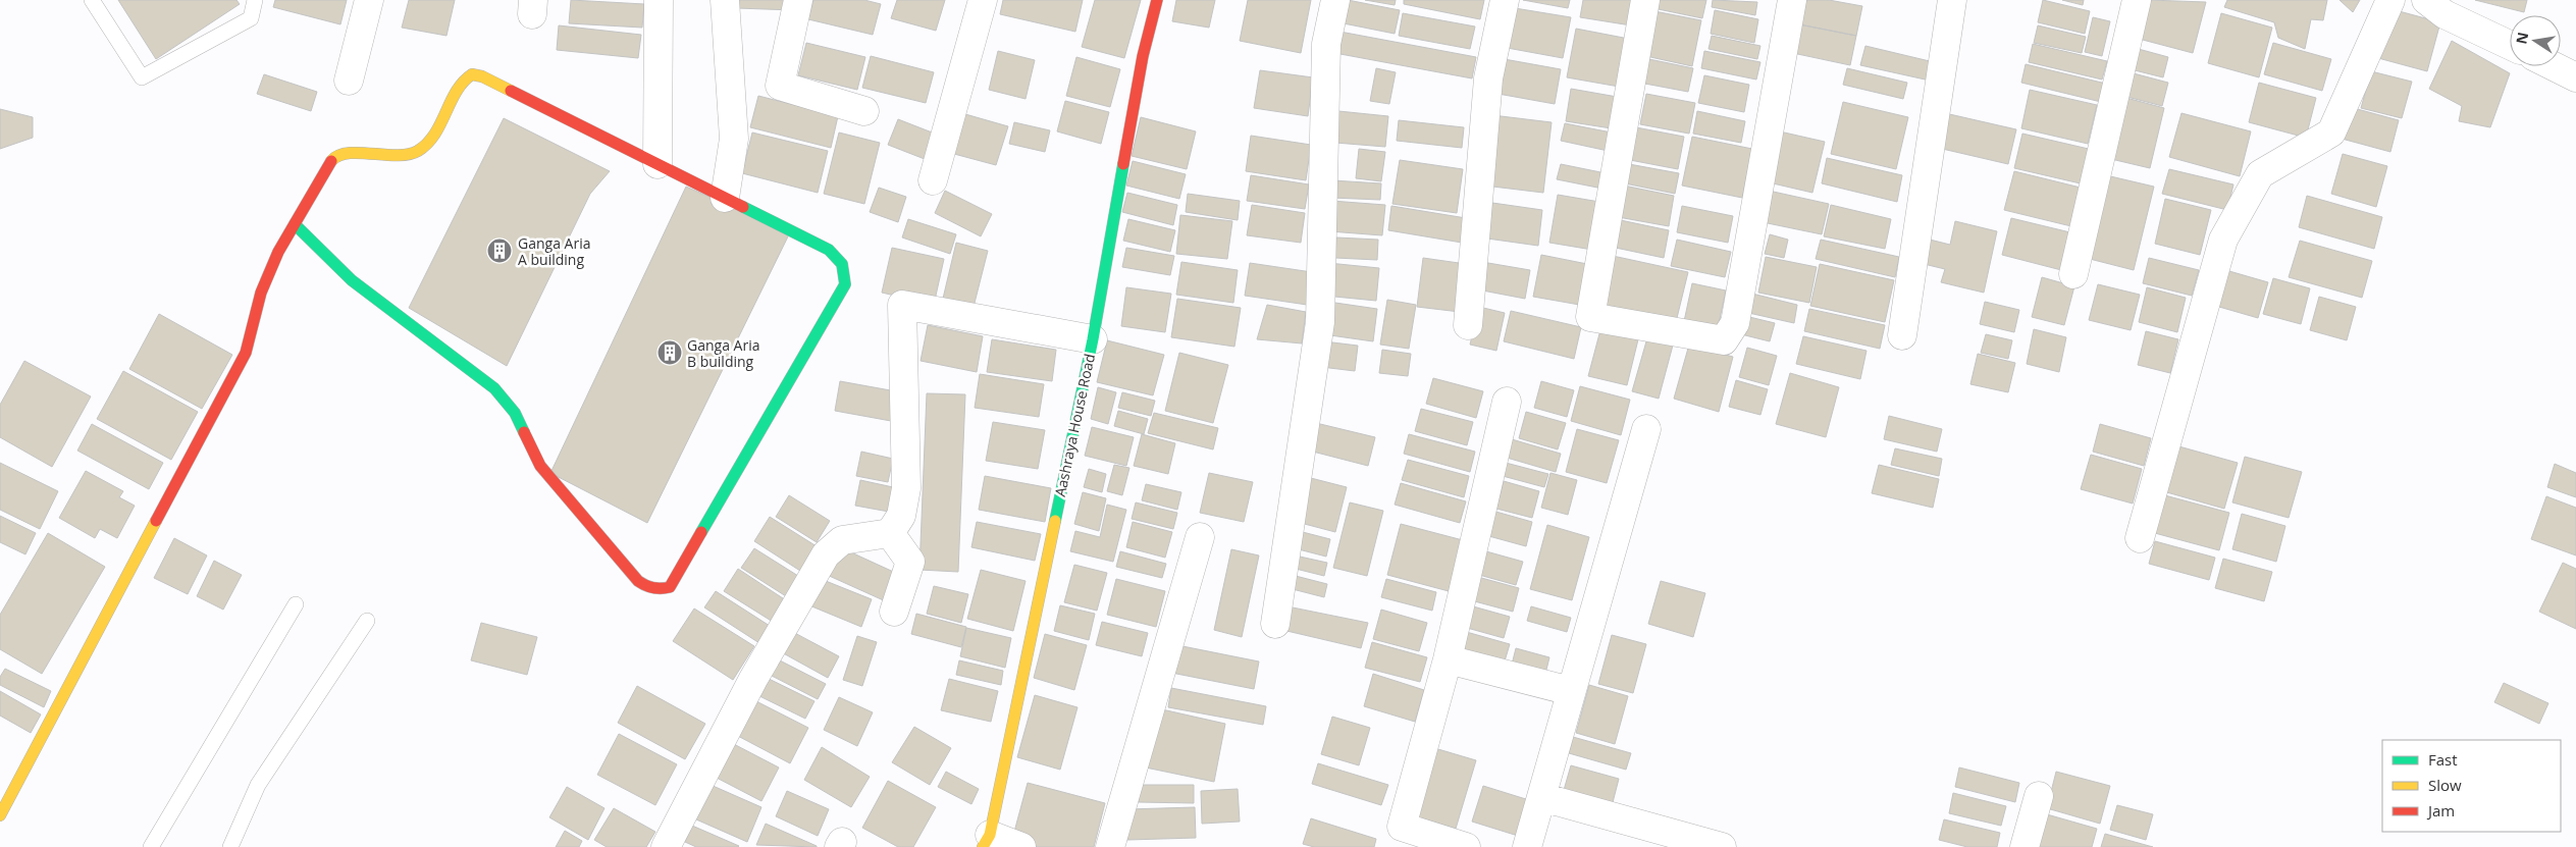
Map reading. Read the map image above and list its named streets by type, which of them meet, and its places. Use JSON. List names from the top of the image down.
{
  "streets": {
    "street": ["Aashraya House Road"]
  },
  "places": {
    "building": ["Ganga Aria A building", "Ganga Aria B building"]
  },
  "legend": ["Fast", "Slow", "Jam"],
  "north": "left"
}
